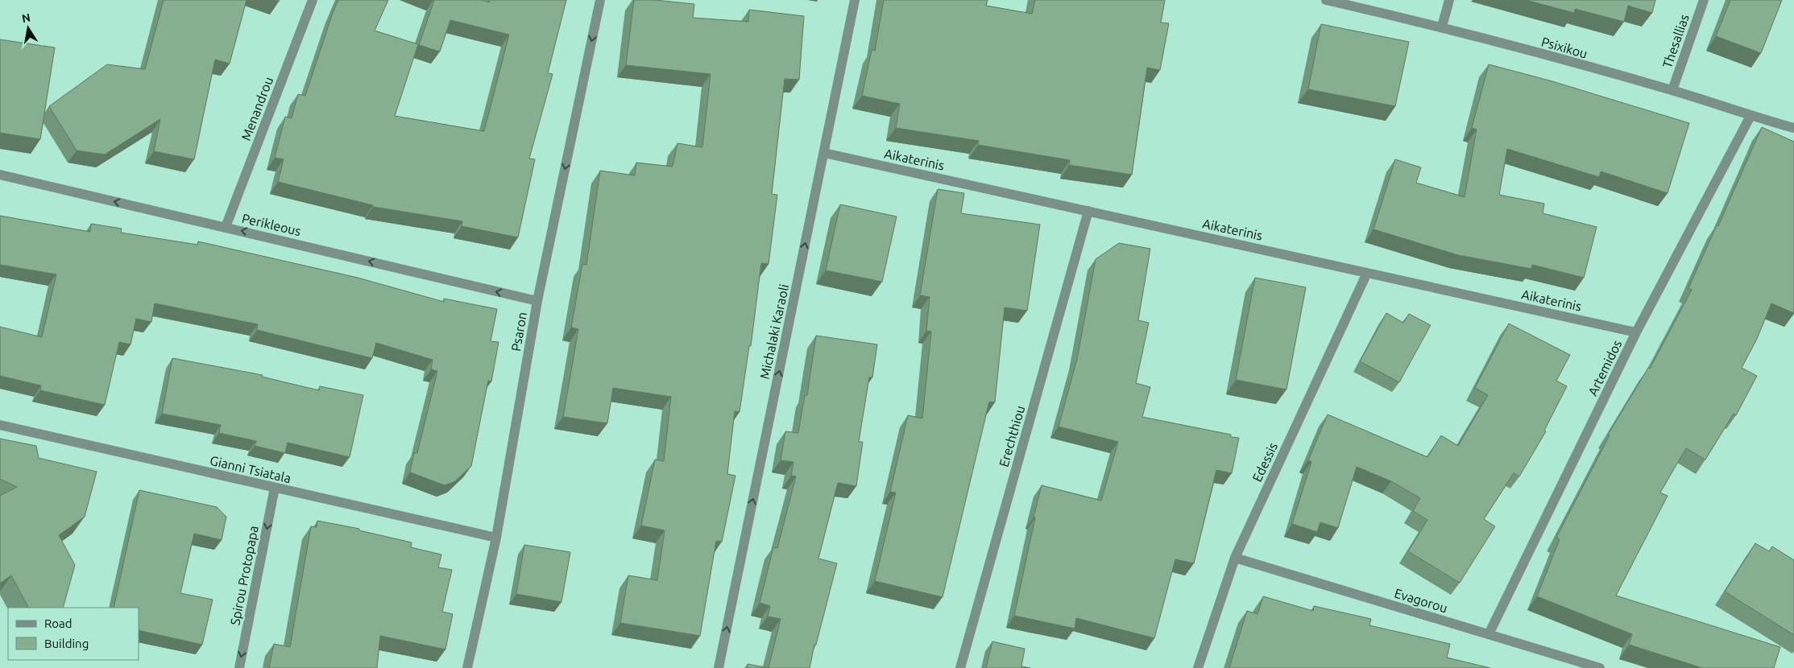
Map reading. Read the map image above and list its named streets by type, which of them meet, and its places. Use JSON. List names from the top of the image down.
{
  "streets": {
    "street": [
      "Thesallias",
      "Psixikou",
      "Menandrou",
      "Aikaterinis",
      "Perikleous",
      "Psaron",
      "Michalaki Karaoli",
      "Artemidos",
      "Erechthiou",
      "Edessis",
      "Gianni Tsiatala",
      "Spirou Protopapa",
      "Evagorou"
    ]
  },
  "crossings": [
    ["Thesallias", "Psixikou"],
    ["Psixikou", "Artemidos"],
    ["Menandrou", "Perikleous"],
    ["Aikaterinis", "Michalaki Karaoli"],
    ["Aikaterinis", "Artemidos"],
    ["Aikaterinis", "Erechthiou"],
    ["Aikaterinis", "Edessis"],
    ["Perikleous", "Psaron"],
    ["Psaron", "Gianni Tsiatala"],
    ["Artemidos", "Evagorou"],
    ["Edessis", "Evagorou"],
    ["Gianni Tsiatala", "Spirou Protopapa"]
  ],
  "one_way": [
    "Perikleous",
    "Psaron",
    "Michalaki Karaoli",
    "Spirou Protopapa"
  ],
  "legend": ["Road", "Building"],
  "north": "top"
}
